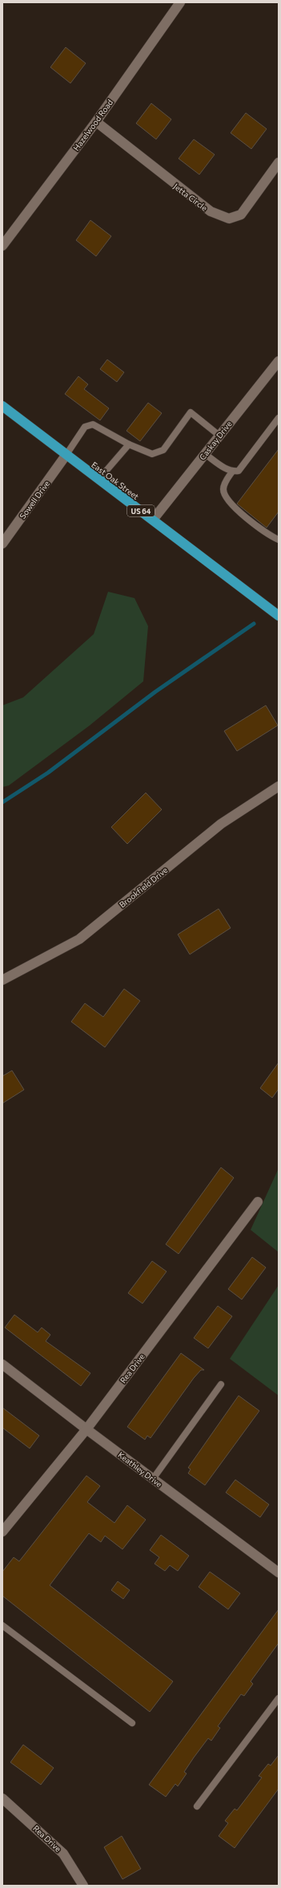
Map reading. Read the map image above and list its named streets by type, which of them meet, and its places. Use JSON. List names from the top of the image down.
{
  "streets": {
    "highway": ["East Oak Street", "US 64"],
    "street": [
      "Hazelwood Road",
      "Jetta Circle",
      "Caskay Drive",
      "Sowell Drive",
      "Brookfield Drive",
      "Rea Drive",
      "Keathley Drive"
    ]
  },
  "crossings": [
    ["Hazelwood Road", "Jetta Circle"],
    ["Caskay Drive", "East Oak Street"],
    ["East Oak Street", "Sowell Drive"],
    ["Rea Drive", "Keathley Drive"]
  ]
}
